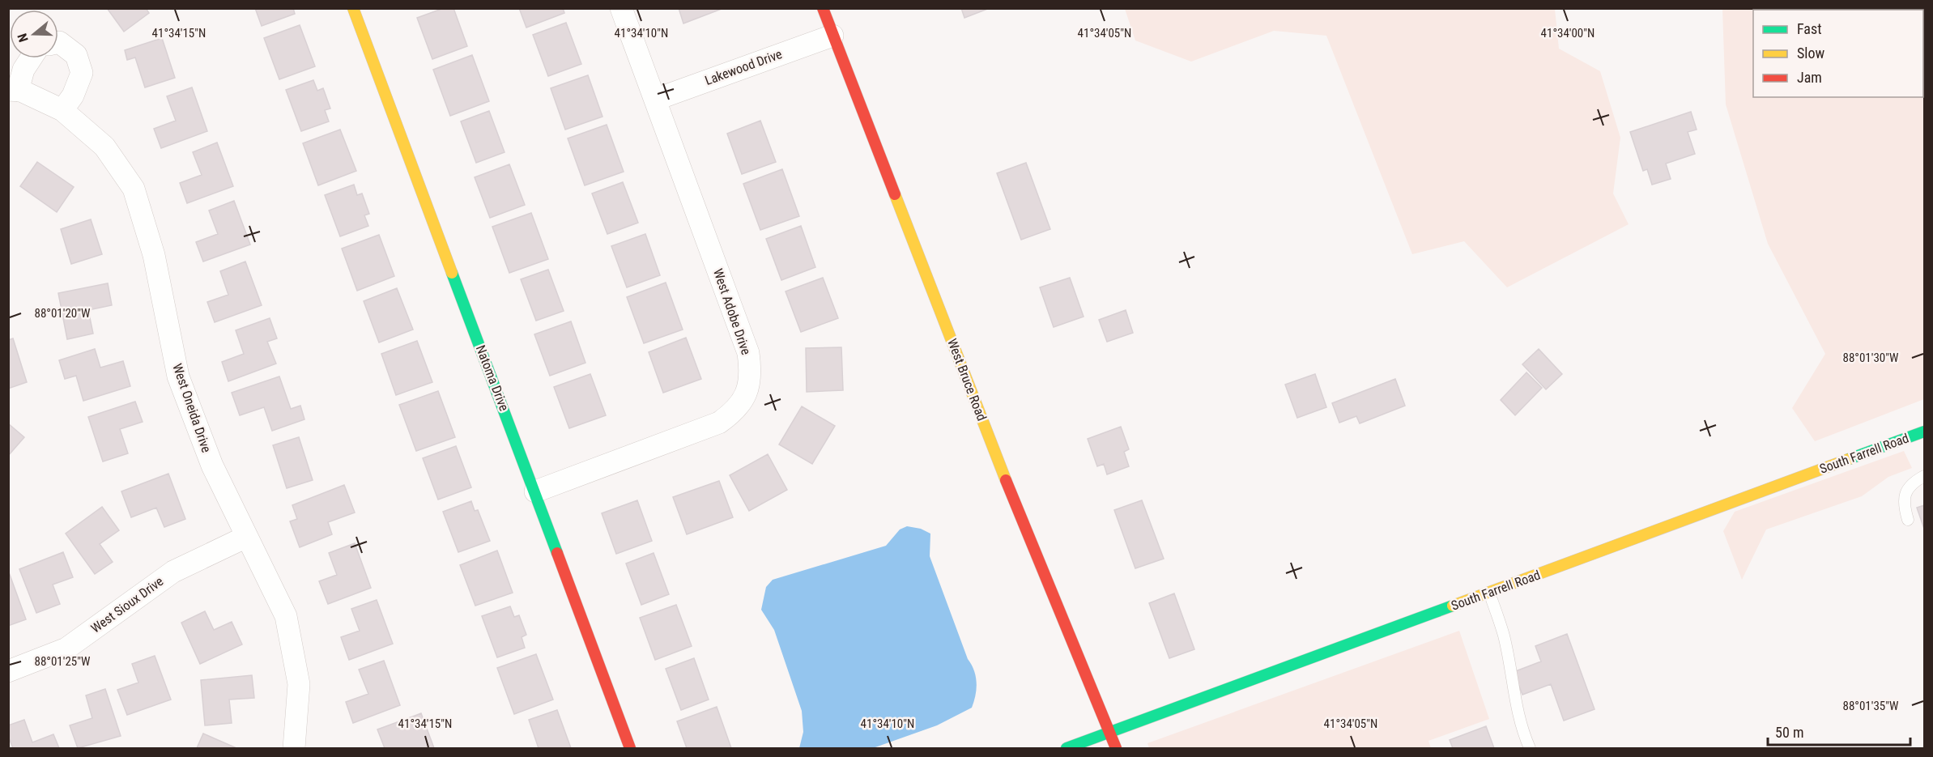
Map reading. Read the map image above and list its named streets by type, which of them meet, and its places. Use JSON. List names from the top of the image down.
{
  "streets": {
    "street": [
      "Lakewood Drive",
      "West Adobe Drive",
      "Natoma Drive",
      "West Bruce Road",
      "West Oneida Drive",
      "South Farrell Road",
      "West Sioux Drive"
    ]
  },
  "crossings": [
    ["Lakewood Drive", "West Adobe Drive"],
    ["Lakewood Drive", "West Bruce Road"],
    ["West Adobe Drive", "Natoma Drive"],
    ["West Bruce Road", "South Farrell Road"],
    ["West Oneida Drive", "West Sioux Drive"]
  ],
  "legend": ["Fast", "Slow", "Jam"],
  "scale_bar": "50 m",
  "north": "left",
  "coordinates": [
    "41°34'15\"N",
    "41°34'10\"N",
    "41°34'05\"N",
    "41°34'00\"N",
    "88°01'20\"W",
    "88°01'30\"W",
    "88°01'25\"W",
    "88°01'35\"W"
  ]
}
